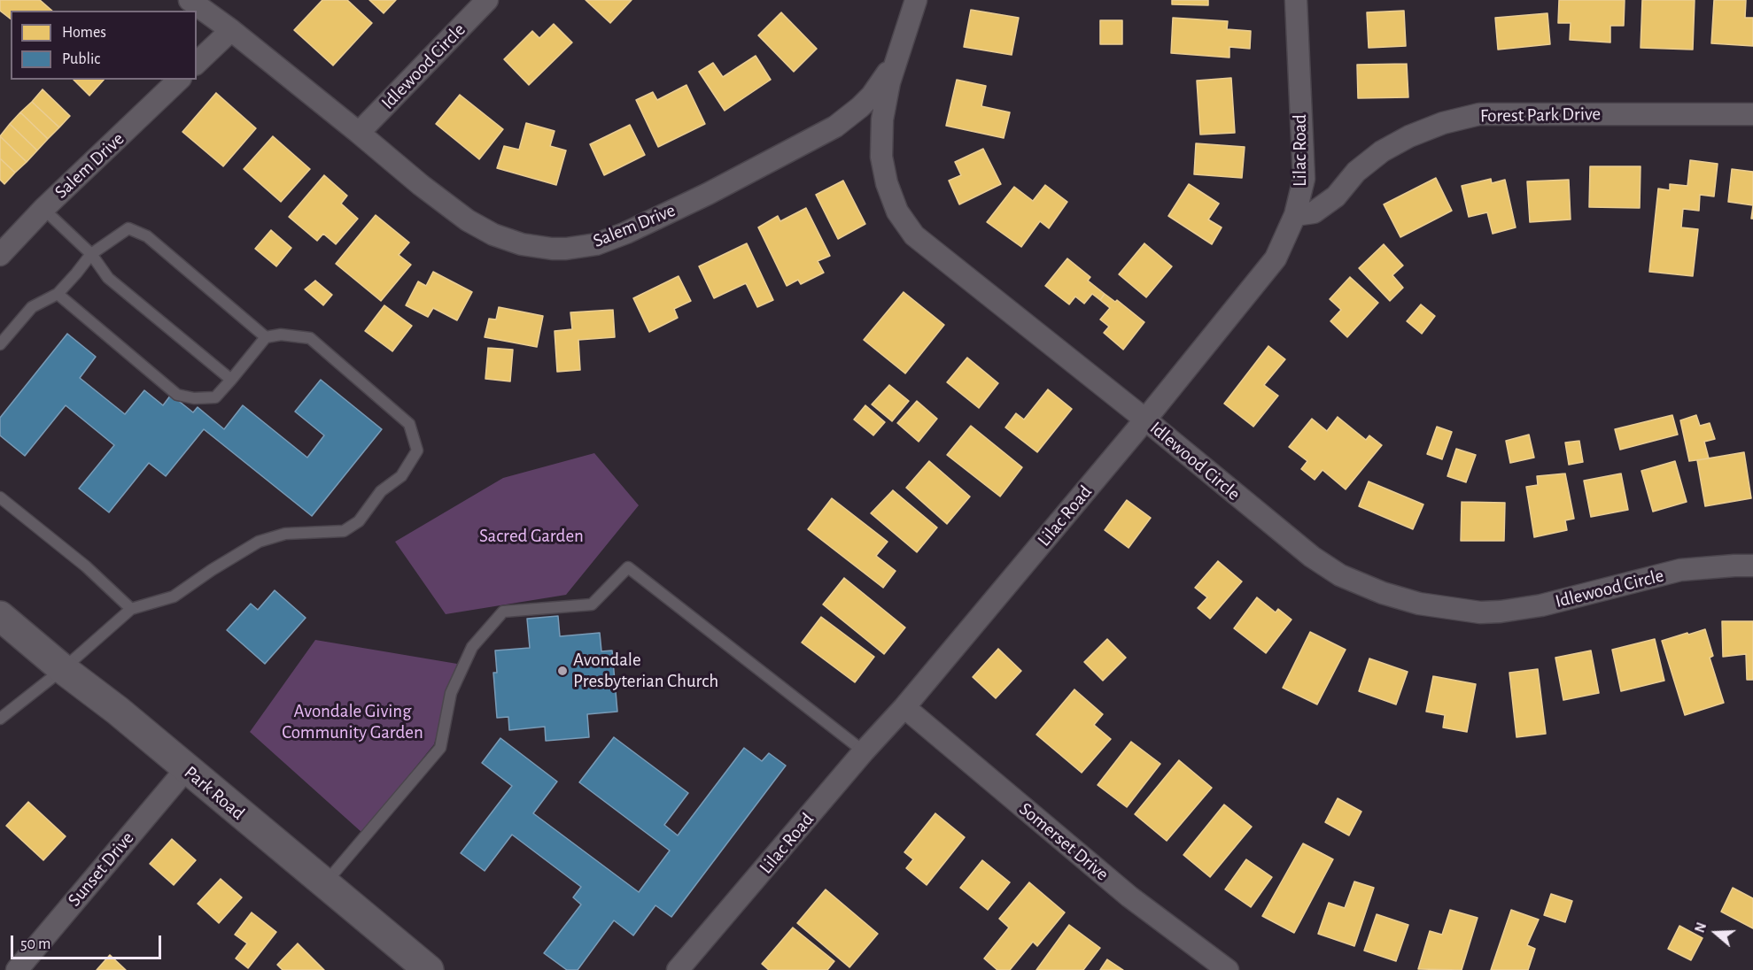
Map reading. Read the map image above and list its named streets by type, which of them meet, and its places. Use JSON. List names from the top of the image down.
{
  "streets": {
    "main road": ["Park Road"],
    "street": [
      "Idlewood Circle",
      "Forest Park Drive",
      "Lilac Road",
      "Salem Drive",
      "Somerset Drive",
      "Sunset Drive"
    ]
  },
  "crossings": [
    ["Idlewood Circle", "Lilac Road"],
    ["Idlewood Circle", "Salem Drive"],
    ["Forest Park Drive", "Lilac Road"],
    ["Lilac Road", "Somerset Drive"],
    ["Park Road", "Sunset Drive"]
  ],
  "parks": ["Sacred Garden", "Avondale Giving Community Garden"],
  "places": ["Avondale Presbyterian Church"],
  "legend": ["Homes", "Public"],
  "scale_bar": "50 m",
  "north": "left"
}
